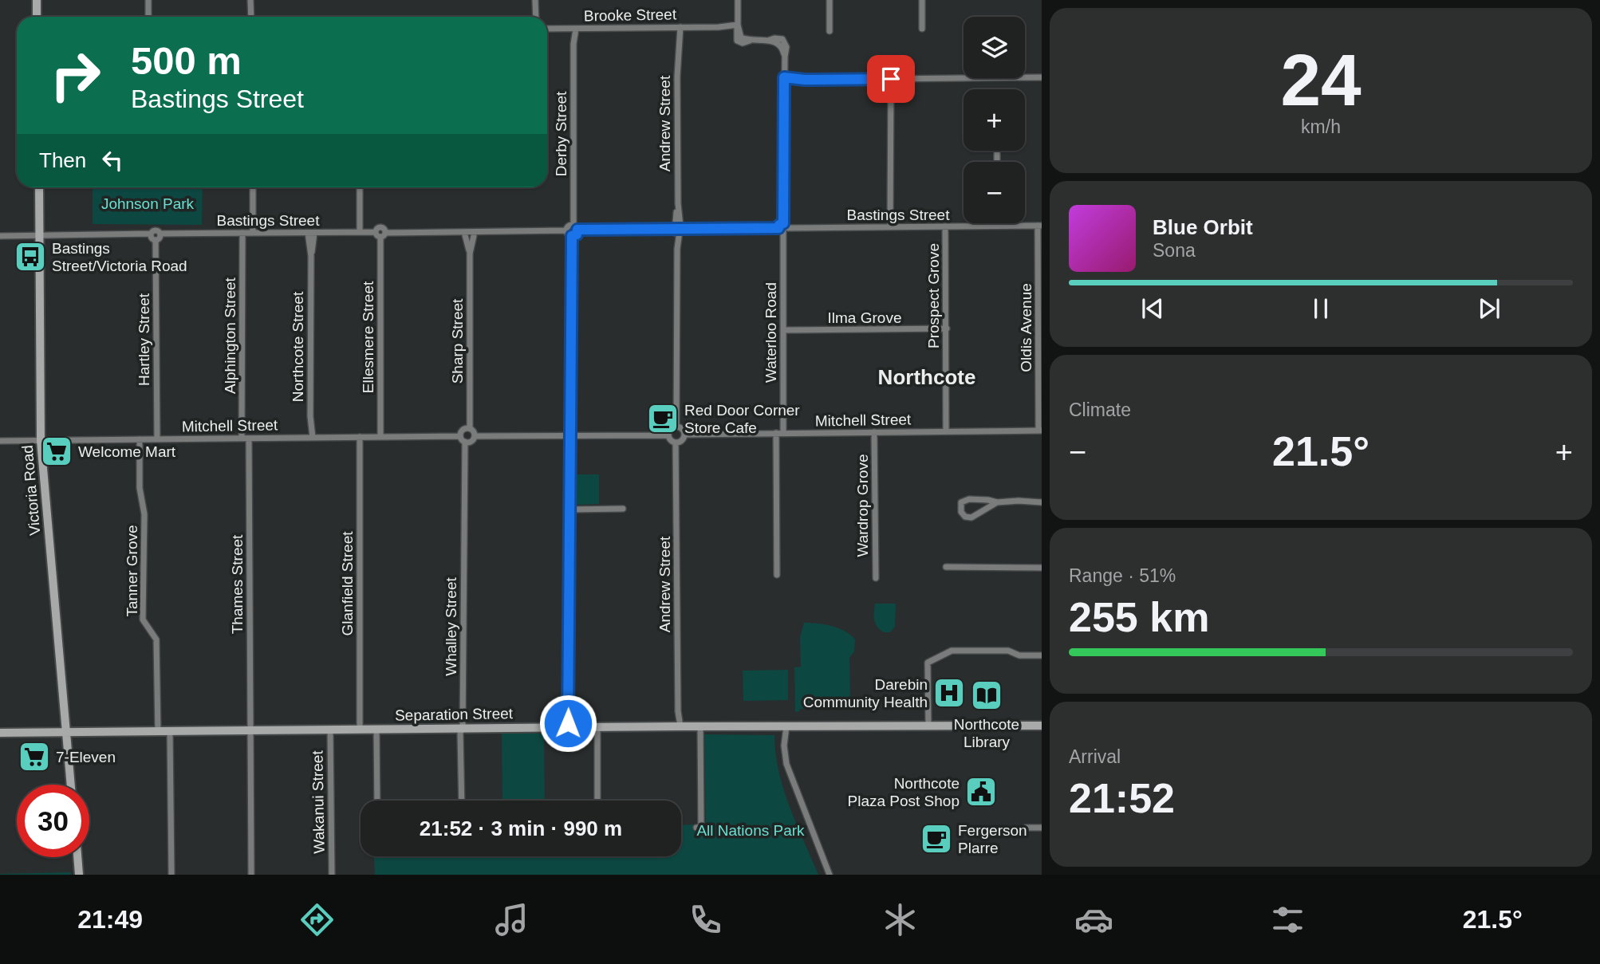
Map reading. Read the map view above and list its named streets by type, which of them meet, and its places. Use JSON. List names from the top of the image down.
{
  "streets": {
    "street": [
      "Brooke Street",
      "Andrew Street",
      "Derby Street",
      "Bastings Street",
      "Prospect Grove",
      "Ilma Grove",
      "Oldis Avenue",
      "Waterloo Road",
      "Alphington Street",
      "Ellesmere Street",
      "Hartley Street",
      "Sharp Street",
      "Northcote Street",
      "Mitchell Street",
      "Victoria Road",
      "Wardrop Grove",
      "Tanner Grove",
      "Glanfield Street",
      "Thames Street",
      "Whalley Street",
      "Separation Street",
      "Wakanui Street"
    ]
  },
  "crossings": [
    ["Brooke Street", "Andrew Street"],
    ["Brooke Street", "Derby Street"],
    ["Brooke Street", "Waterloo Road"],
    ["Andrew Street", "Bastings Street"],
    ["Andrew Street", "Mitchell Street"],
    ["Andrew Street", "Separation Street"],
    ["Derby Street", "Bastings Street"],
    ["Bastings Street", "Prospect Grove"],
    ["Bastings Street", "Oldis Avenue"],
    ["Bastings Street", "Waterloo Road"],
    ["Bastings Street", "Alphington Street"],
    ["Bastings Street", "Ellesmere Street"],
    ["Bastings Street", "Hartley Street"],
    ["Bastings Street", "Sharp Street"],
    ["Bastings Street", "Northcote Street"],
    ["Prospect Grove", "Ilma Grove"],
    ["Prospect Grove", "Mitchell Street"],
    ["Ilma Grove", "Waterloo Road"],
    ["Oldis Avenue", "Mitchell Street"],
    ["Waterloo Road", "Mitchell Street"],
    ["Alphington Street", "Mitchell Street"],
    ["Ellesmere Street", "Mitchell Street"],
    ["Hartley Street", "Mitchell Street"],
    ["Sharp Street", "Mitchell Street"],
    ["Sharp Street", "Whalley Street"],
    ["Northcote Street", "Mitchell Street"],
    ["Mitchell Street", "Victoria Road"],
    ["Mitchell Street", "Wardrop Grove"],
    ["Mitchell Street", "Tanner Grove"],
    ["Mitchell Street", "Glanfield Street"],
    ["Mitchell Street", "Thames Street"],
    ["Mitchell Street", "Whalley Street"],
    ["Victoria Road", "Separation Street"],
    ["Tanner Grove", "Separation Street"],
    ["Glanfield Street", "Separation Street"],
    ["Thames Street", "Separation Street"],
    ["Whalley Street", "Separation Street"],
    ["Separation Street", "Wakanui Street"]
  ],
  "districts": ["Northcote"],
  "parks": ["Johnson Park", "All Nations Park"],
  "places": {
    "bus stop": ["Bastings Street/Victoria Road"],
    "cafe": ["Red Door Corner Store Cafe", "Fergerson Plarre"],
    "supermarket": ["Welcome Mart", "7-Eleven"],
    "hospital": ["Darebin Community Health"],
    "library": ["Northcote Library"],
    "public building": ["Northcote Plaza Post Shop"]
  },
  "page": {
    "tile": [
      ["24", "km/h"],
      "Climate",
      ["Range · 51%", "255 km"],
      ["Arrival", "21:52"]
    ],
    "map_buttons": ["+", "−"],
    "turn": ["500 m", "Bastings Street"],
    "then": "Then",
    "song": ["Blue Orbit", "Sona"],
    "heat": ["−", "21.5°", "+"],
    "limit": "30",
    "trip": "21:52 · 3 min · 990 m",
    "tabs": ["21:49", "21.5°"]
  }
}
